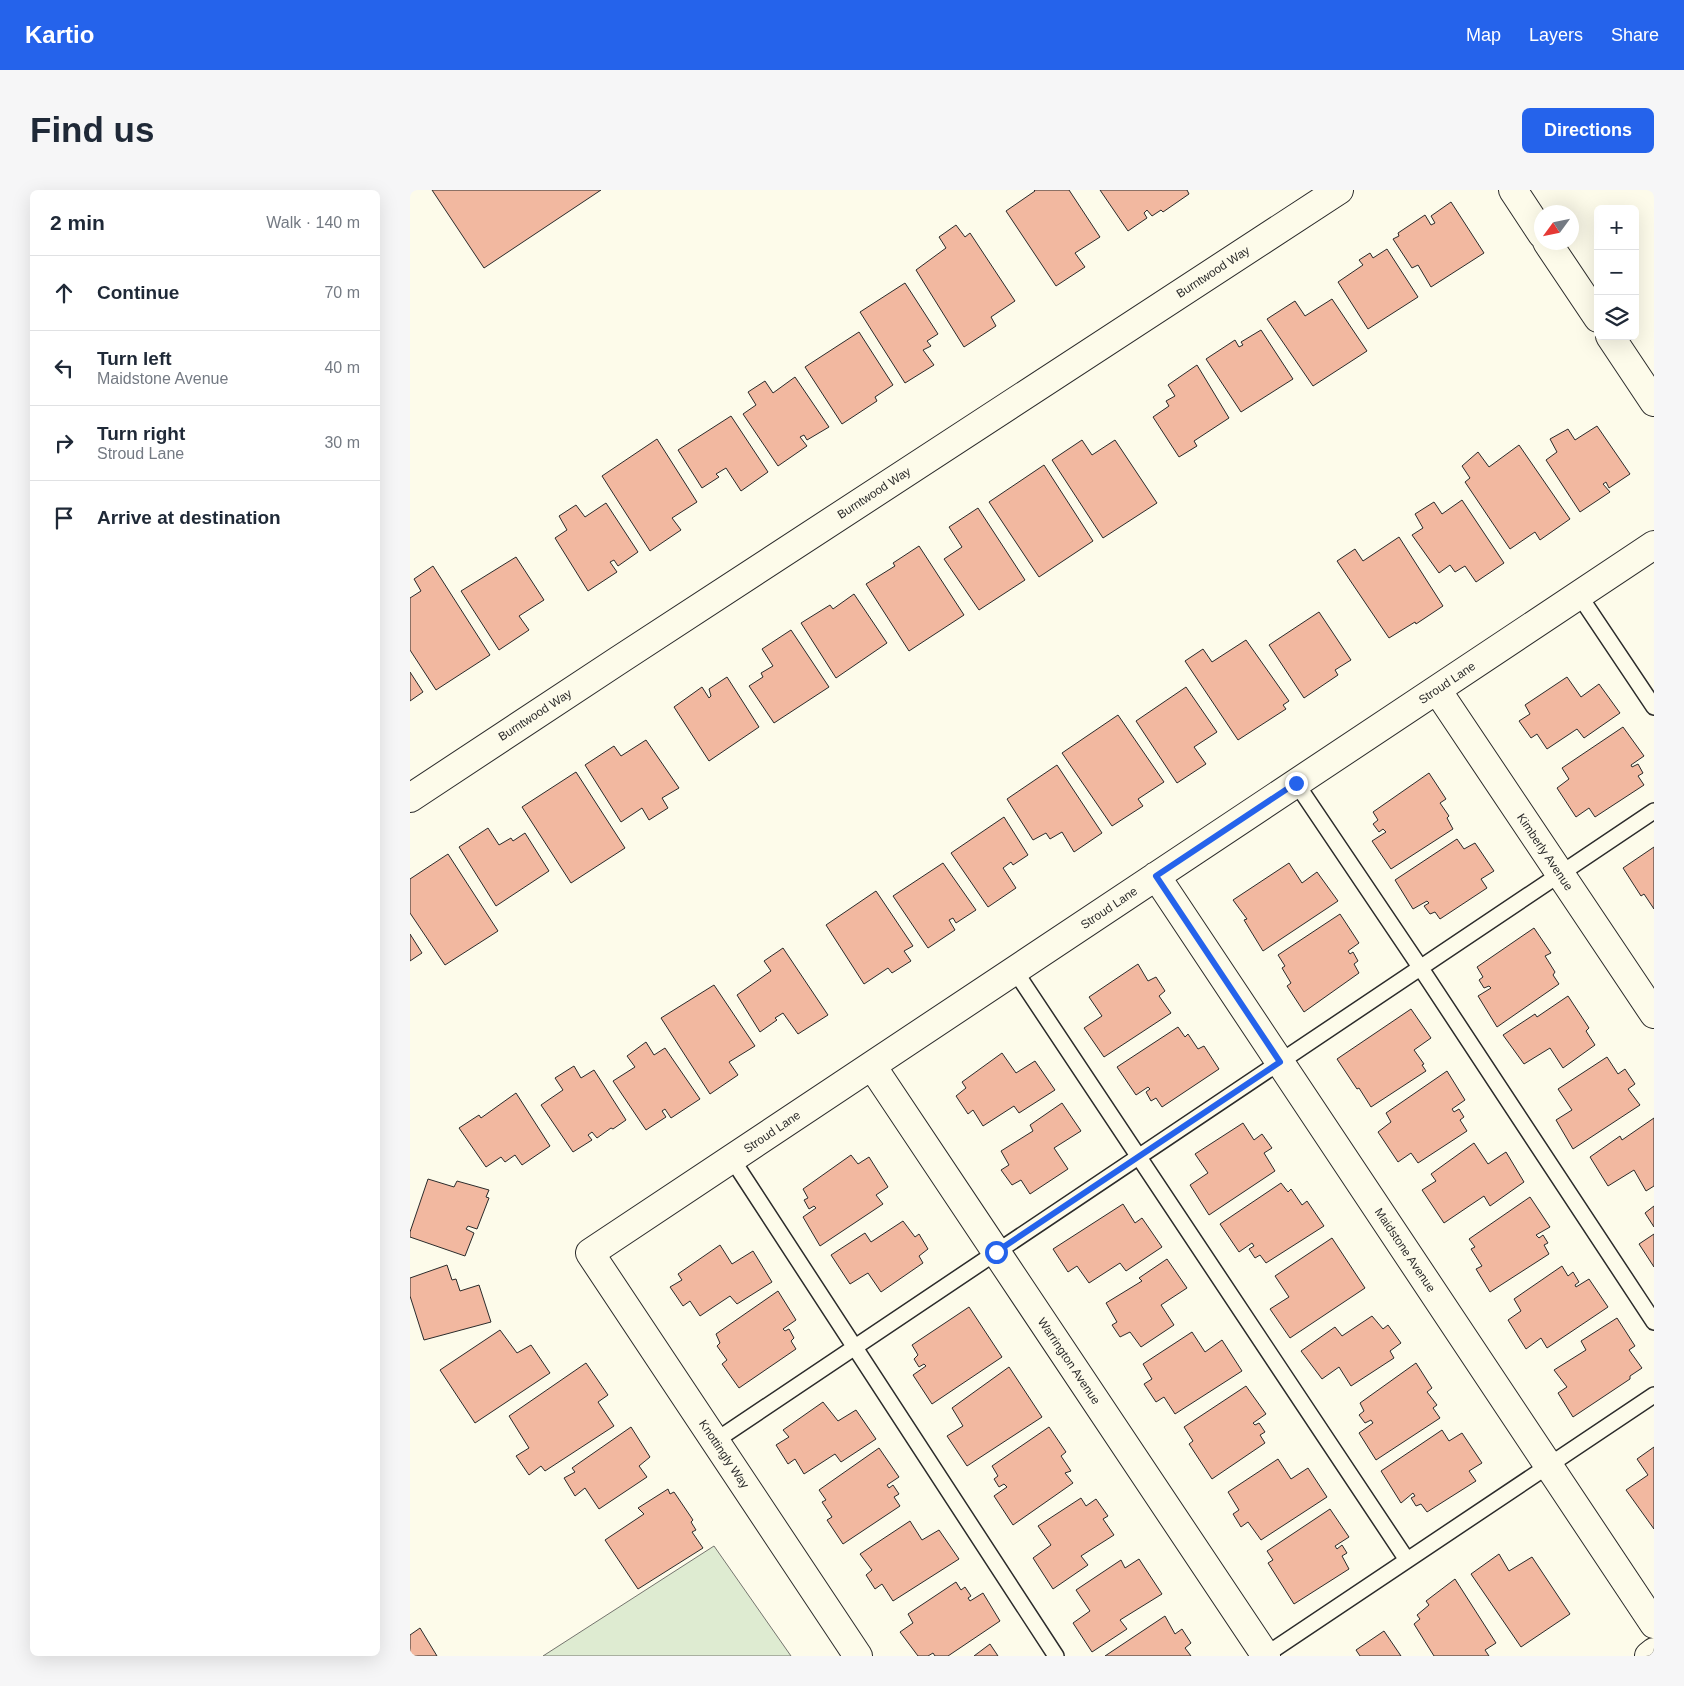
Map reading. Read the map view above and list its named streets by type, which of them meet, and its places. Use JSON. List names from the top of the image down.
{
  "streets": {
    "street": [
      "Burntwood Way",
      "Stroud Lane",
      "Kimberly Avenue",
      "Maidstone Avenue",
      "Warrington Avenue",
      "Knottingly Way"
    ]
  },
  "crossings": [
    ["Stroud Lane", "Kimberly Avenue"],
    ["Stroud Lane", "Maidstone Avenue"],
    ["Stroud Lane", "Warrington Avenue"],
    ["Stroud Lane", "Knottingly Way"]
  ],
  "north": "bottom left",
  "page": {
    "header": "Kartio",
    "nav": ["Map", "Layers", "Share"],
    "buttons": "Directions",
    "title": "Find us",
    "heading": ["2 min", "Walk · 140 m"],
    "map_buttons": ["+", "−"],
    "list": [
      ["Continue", "70 m"],
      ["Turn left", "Maidstone Avenue", "40 m"],
      ["Turn right", "Stroud Lane", "30 m"],
      "Arrive at destination"
    ]
  }
}
